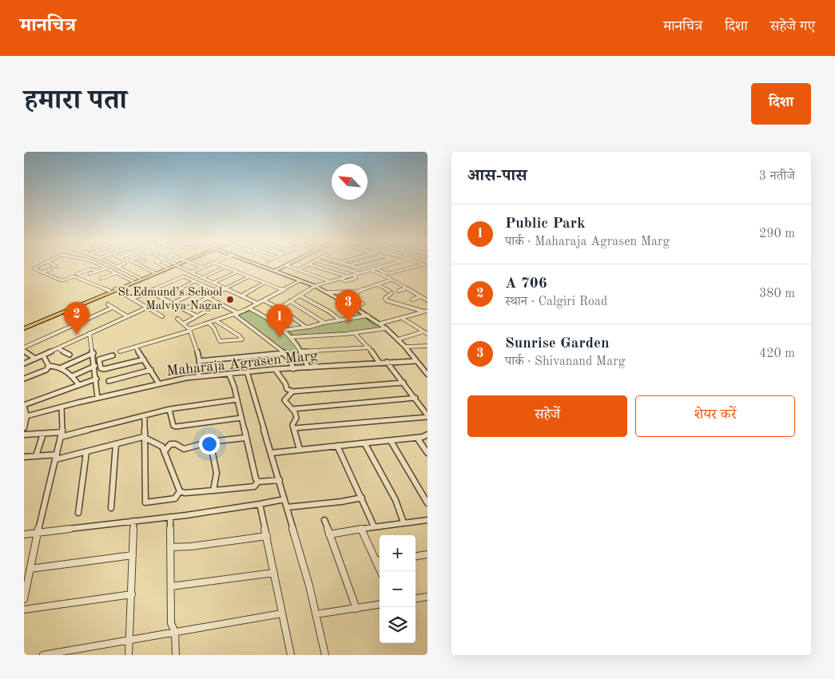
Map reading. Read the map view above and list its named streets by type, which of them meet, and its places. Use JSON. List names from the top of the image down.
{
  "streets": {
    "street": ["Maharaja Agrasen Marg"]
  },
  "places": ["St.Edmund’s School Malviya Nagar"],
  "north": "top left",
  "page": {
    "header": "मानचित्र",
    "nav": ["मानचित्र", "दिशा", "सहेजे गए"],
    "title": "हमारा पता",
    "buttons": [
      "दिशा",
      ["सहेजें", "शेयर करें"]
    ],
    "heading": ["आस-पास", "3 नतीजे"],
    "list": [
      {
        "mark": "1",
        "name": "Public Park",
        "note": "पार्क · Maharaja Agrasen Marg",
        "value": "290 m"
      },
      {
        "mark": "2",
        "name": "A 706",
        "note": "स्थान · Calgiri Road",
        "value": "380 m"
      },
      {
        "mark": "3",
        "name": "Sunrise Garden",
        "note": "पार्क · Shivanand Marg",
        "value": "420 m"
      }
    ],
    "pins": ["3", "2", "1"],
    "map_buttons": ["+", "−"]
  }
}
